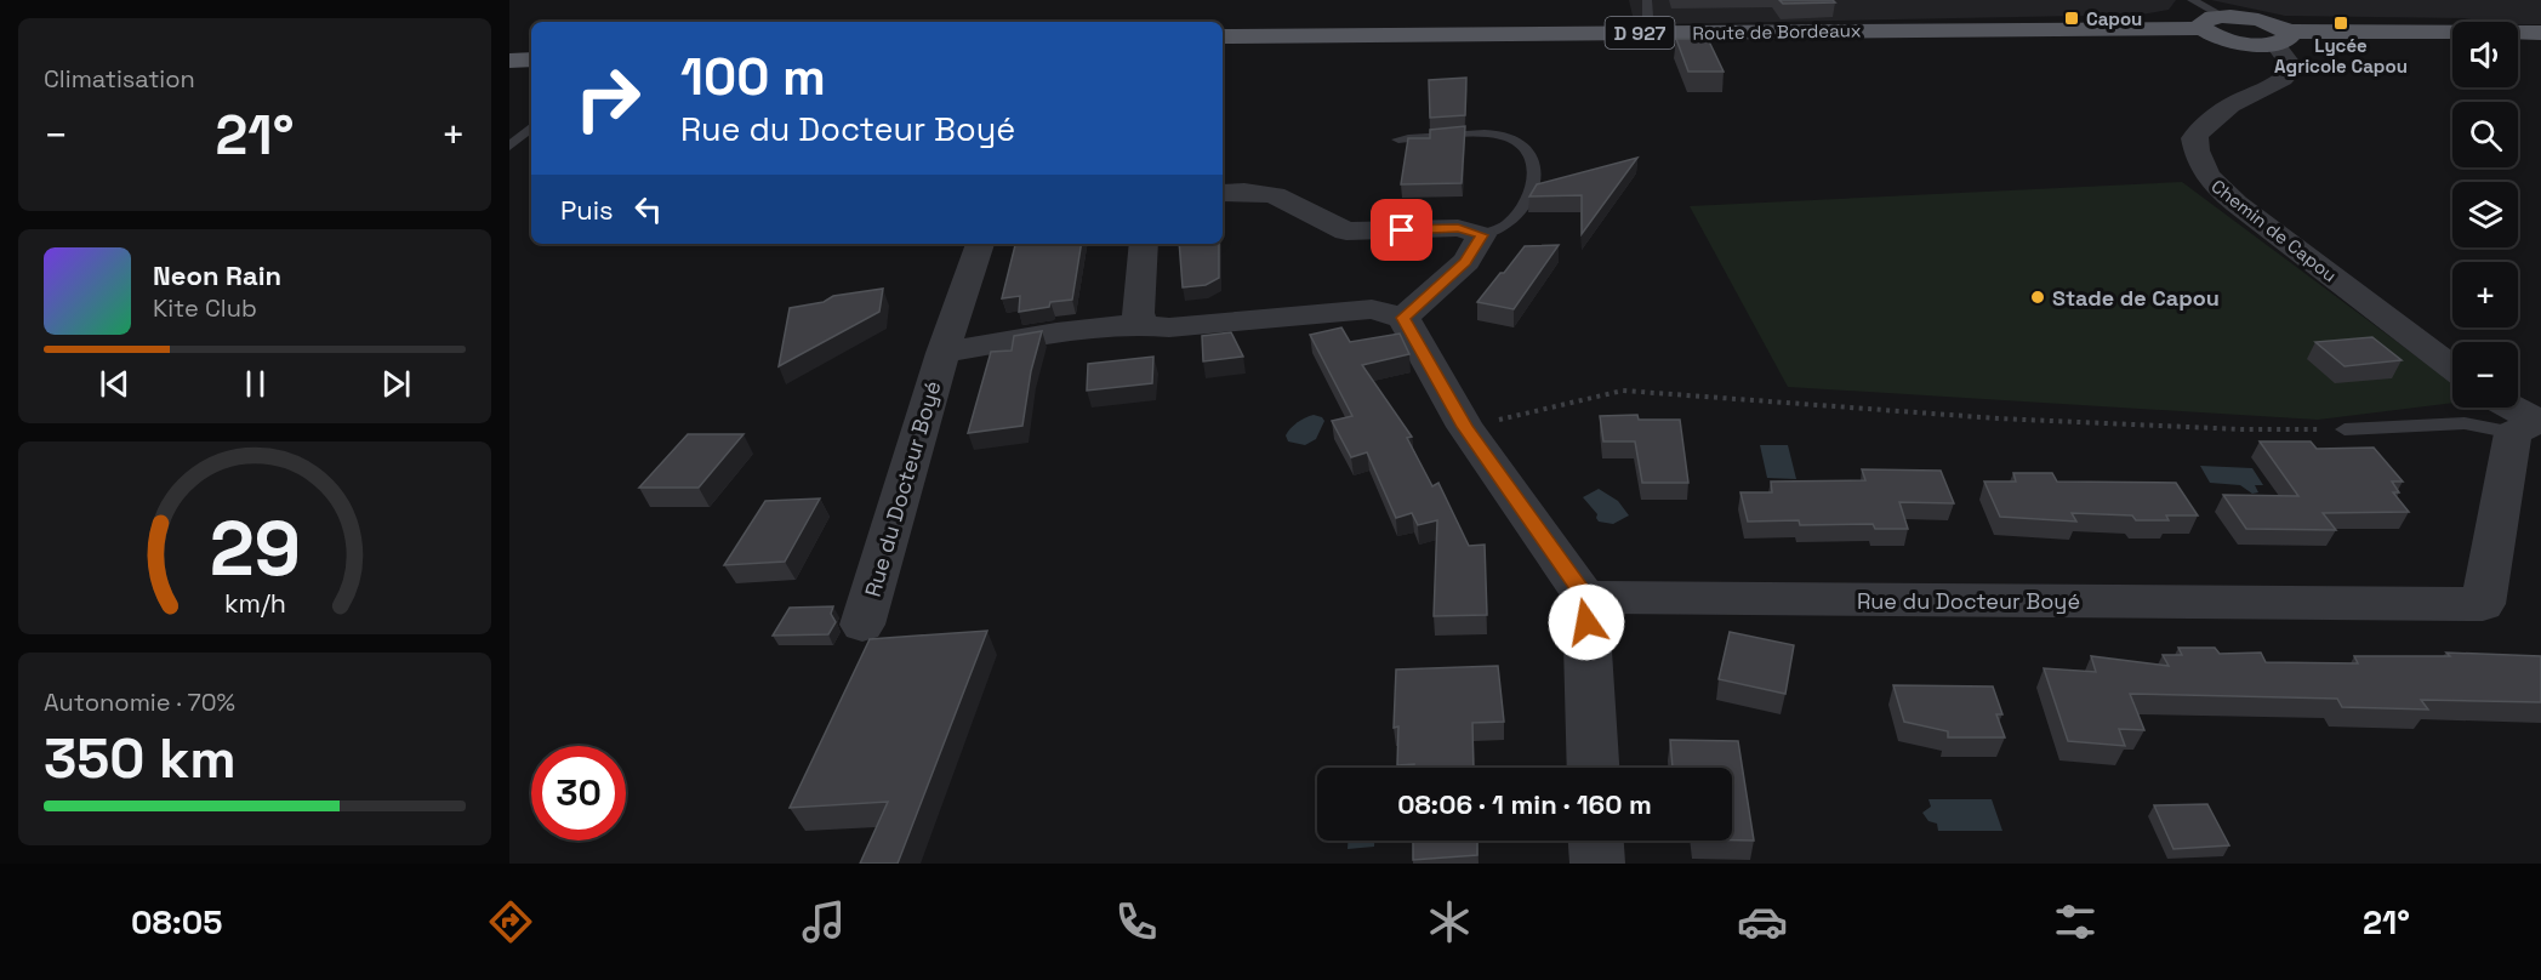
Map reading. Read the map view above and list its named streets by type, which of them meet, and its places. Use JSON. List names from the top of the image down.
{
  "streets": {
    "main road": ["Route de Bordeaux", "D 927"],
    "street": ["Chemin de Capou", "Rue du Docteur Boyé"]
  },
  "places": {
    "transit": ["Capou", "Lycée Agricole Capou"],
    "other": ["Stade de Capou"]
  },
  "page": {
    "tile": [
      "Climatisation",
      ["Autonomie · 70%", "350 km"]
    ],
    "map_buttons": ["+", "−"],
    "turn": ["100 m", "Rue du Docteur Boyé"],
    "heat": ["−", "21°", "+"],
    "then": "Puis",
    "song": ["Neon Rain", "Kite Club"],
    "limit": "30",
    "trip": "08:06 · 1 min · 160 m",
    "tabs": ["08:05", "21°"],
    "gauge": ["29", "km/h"]
  }
}
